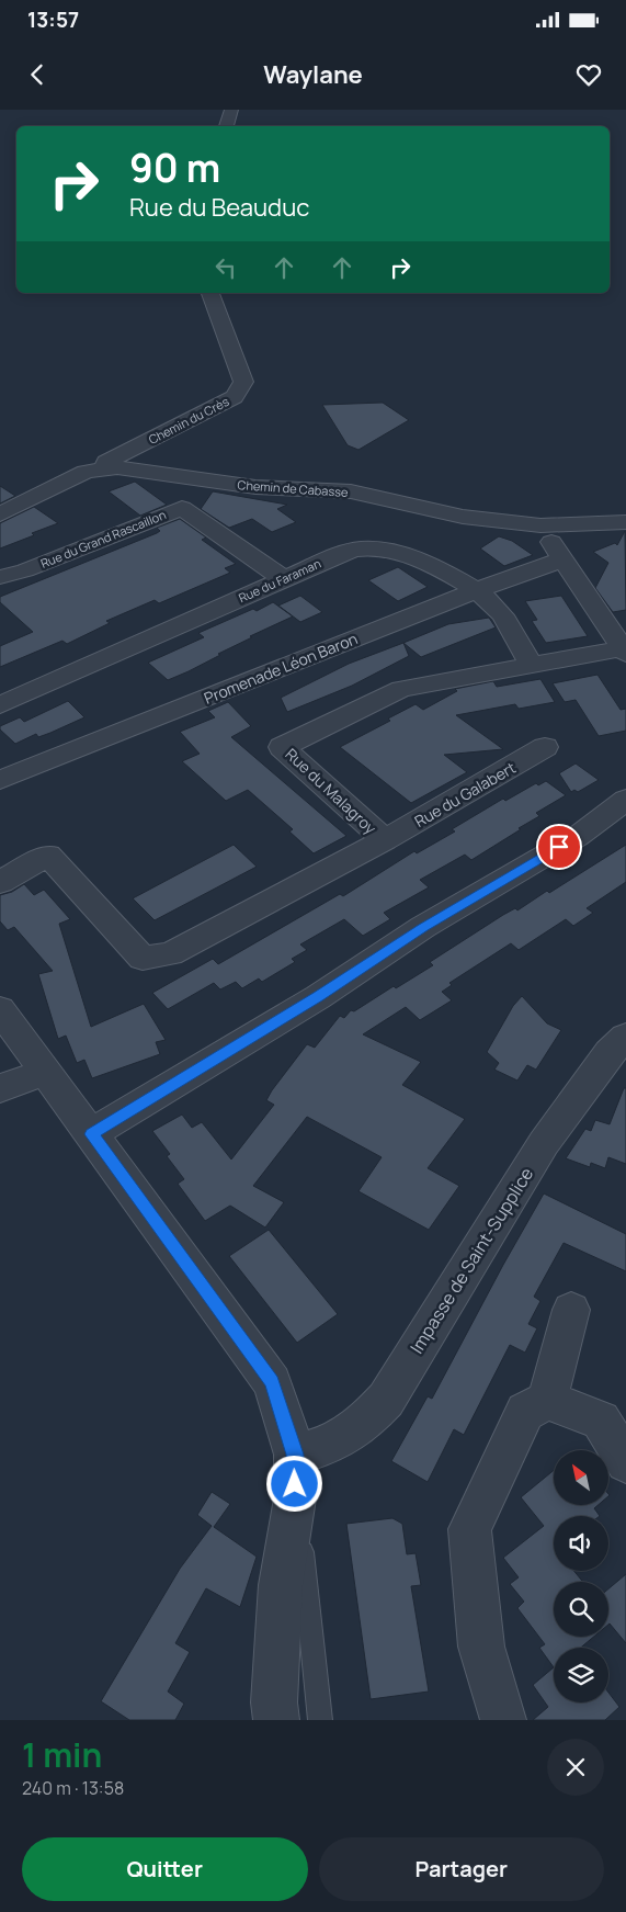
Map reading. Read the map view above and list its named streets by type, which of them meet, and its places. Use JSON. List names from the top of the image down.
{
  "streets": {
    "street": [
      "Chemin du Crès",
      "Chemin de Cabasse",
      "Rue du Grand Rascaillon",
      "Rue du Faraman",
      "Promenade Léon Baron",
      "Rue du Malagroy",
      "Rue du Galabert",
      "Impasse de Saint-Supplice"
    ]
  },
  "crossings": [
    ["Chemin du Crès", "Chemin de Cabasse"],
    ["Chemin de Cabasse", "Rue du Malagroy"],
    ["Rue du Grand Rascaillon", "Rue du Faraman"],
    ["Rue du Faraman", "Promenade Léon Baron"],
    ["Rue du Faraman", "Rue du Malagroy"],
    ["Promenade Léon Baron", "Rue du Malagroy"],
    ["Rue du Malagroy", "Rue du Galabert"]
  ],
  "north": "top left",
  "page": {
    "status": "13:57",
    "header": "Waylane",
    "turn": ["90 m", "Rue du Beauduc"],
    "heading": ["1 min", "240 m · 13:58"],
    "buttons": ["Quitter", "Partager"]
  }
}
